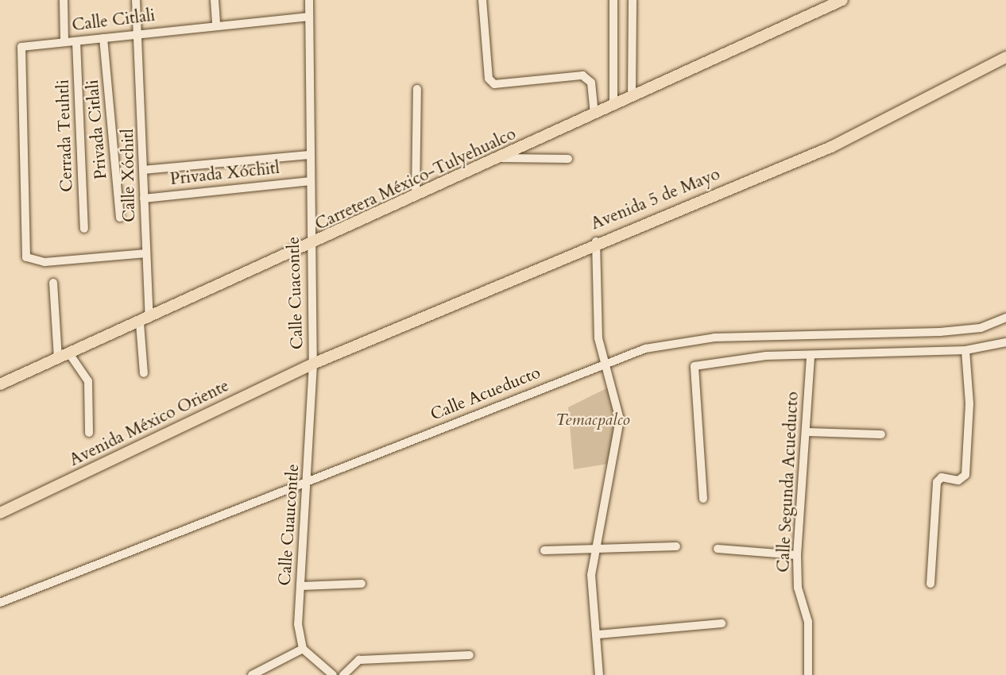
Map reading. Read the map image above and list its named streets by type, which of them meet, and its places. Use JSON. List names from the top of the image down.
{
  "streets": {
    "main road": ["Carretera México-Tulyehualco", "Avenida 5 de Mayo", "Avenida México Oriente"],
    "street": [
      "Calle Citlali",
      "Privada Citlali",
      "Cerrada Teuhtli",
      "Privada Xóchitl",
      "Calle Xóchitl",
      "Calle Cuacontle",
      "Calle Acueducto",
      "Calle Segunda Acueducto",
      "Calle Cuaucontle"
    ]
  },
  "crossings": [
    ["Calle Citlali", "Privada Citlali"],
    ["Calle Citlali", "Cerrada Teuhtli"],
    ["Calle Citlali", "Calle Xóchitl"],
    ["Calle Citlali", "Calle Cuacontle"],
    ["Privada Xóchitl", "Calle Xóchitl"],
    ["Privada Xóchitl", "Calle Cuacontle"],
    ["Calle Xóchitl", "Carretera México-Tulyehualco"],
    ["Carretera México-Tulyehualco", "Calle Cuacontle"],
    ["Avenida 5 de Mayo", "Calle Cuacontle"],
    ["Avenida 5 de Mayo", "Avenida México Oriente"],
    ["Avenida 5 de Mayo", "Calle Cuaucontle"],
    ["Calle Cuacontle", "Avenida México Oriente"],
    ["Calle Cuacontle", "Calle Cuaucontle"],
    ["Calle Acueducto", "Calle Cuaucontle"],
    ["Avenida México Oriente", "Calle Cuaucontle"]
  ],
  "parks": ["Temacpalco"]
}
